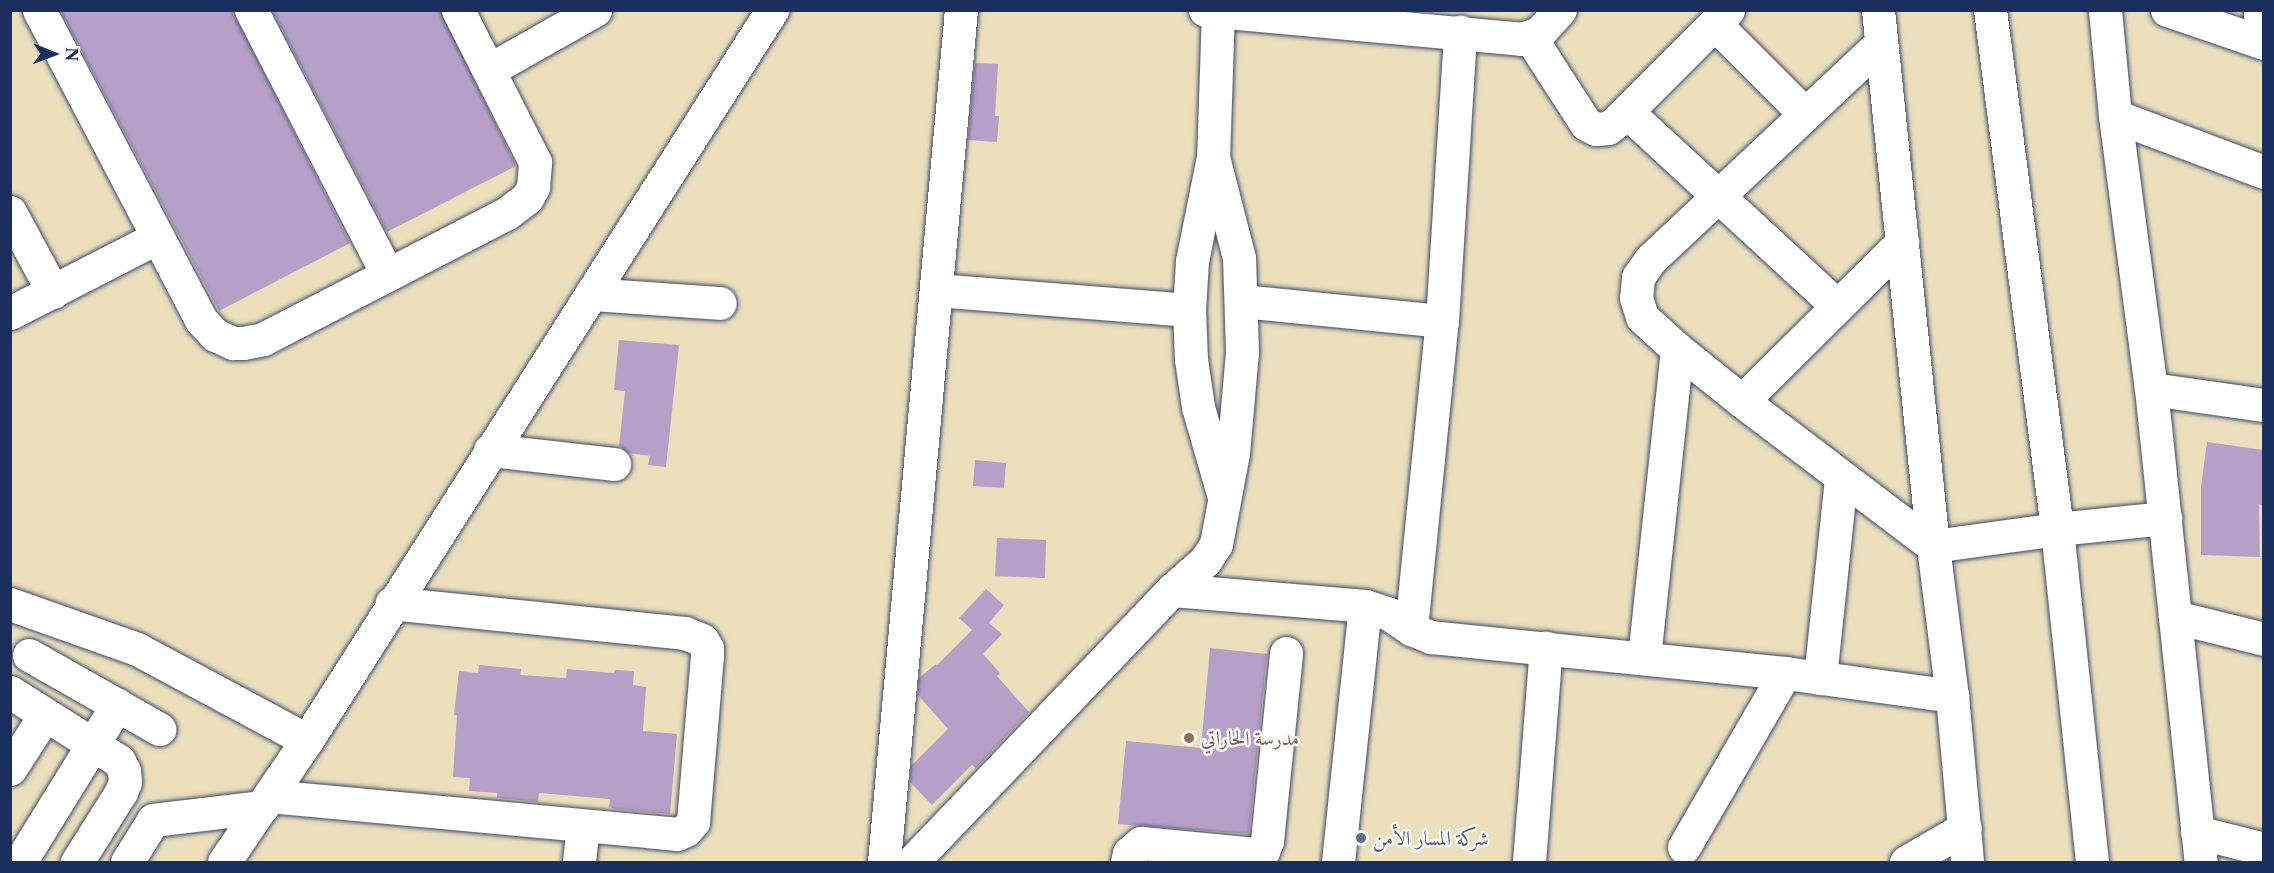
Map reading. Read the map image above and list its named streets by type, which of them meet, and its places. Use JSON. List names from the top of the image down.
{
  "places": ["مدرسة الحاراتي", "شركة المسار الأمن"],
  "north": "right"
}
